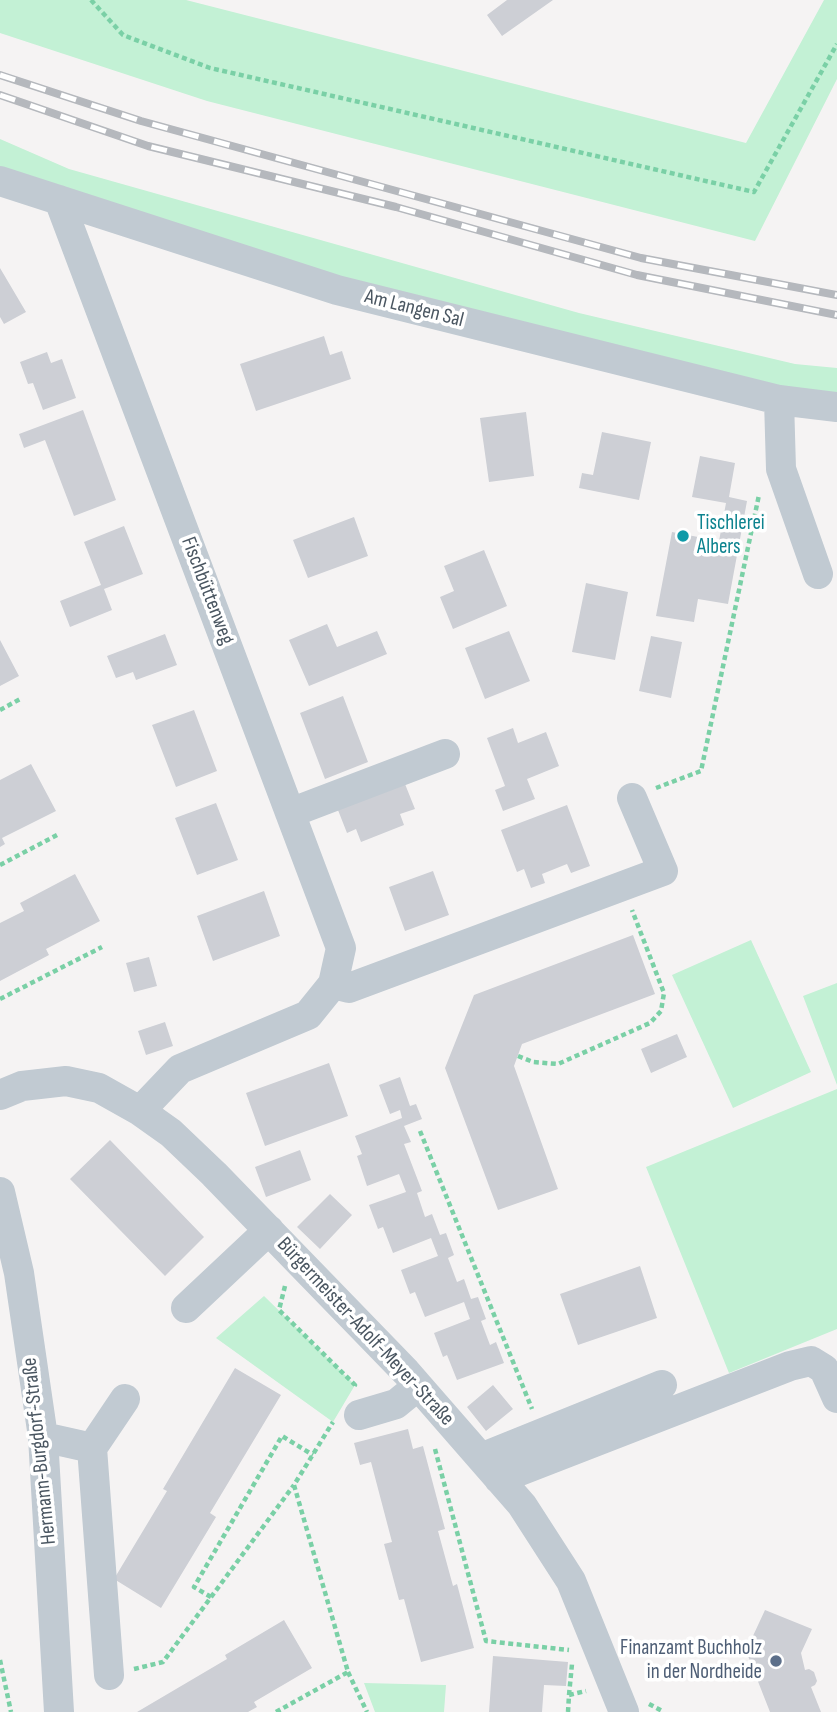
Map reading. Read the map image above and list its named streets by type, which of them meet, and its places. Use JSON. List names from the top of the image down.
{
  "streets": {
    "street": [
      "Am Langen Sal",
      "Fischbüttenweg",
      "Bürgermeister-Adolf-Meyer-Straße",
      "Hermann-Burgdorf-Straße"
    ]
  },
  "crossings": [
    ["Am Langen Sal", "Fischbüttenweg"],
    ["Fischbüttenweg", "Bürgermeister-Adolf-Meyer-Straße"]
  ],
  "places": ["Tischlerei Albers", "Finanzamt Buchholz in der Nordheide"]
}
